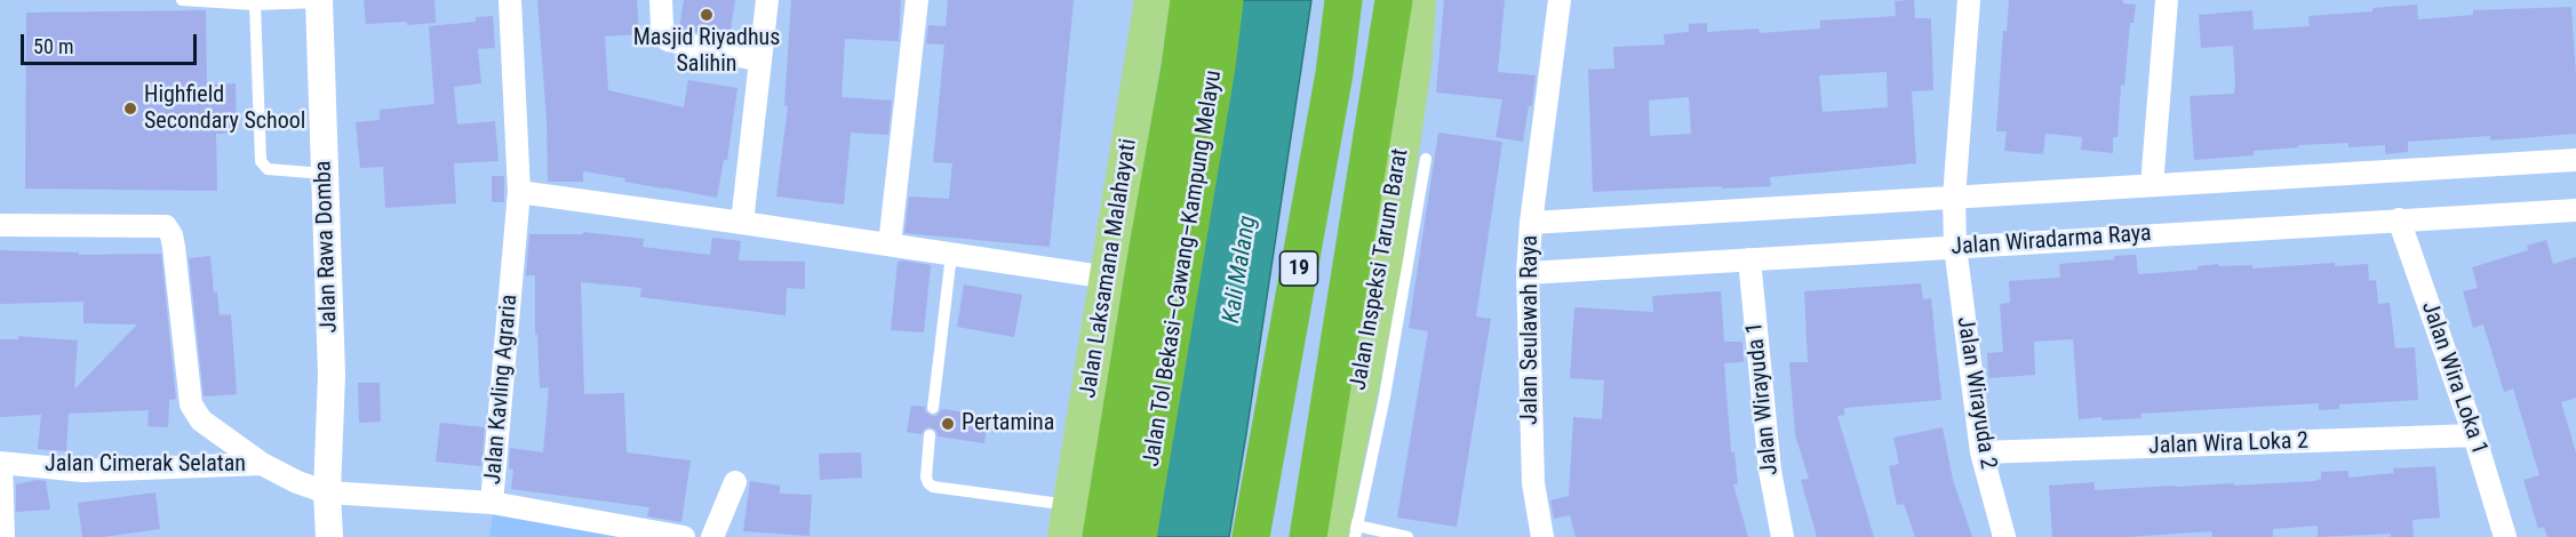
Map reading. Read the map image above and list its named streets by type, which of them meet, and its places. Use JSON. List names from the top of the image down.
{
  "streets": {
    "highway": ["Jalan Tol Bekasi–Cawang–Kampung Melayu", "19"],
    "main road": ["Jalan Laksamana Malahayati", "Jalan Inspeksi Tarum Barat"],
    "street": [
      "Jalan Wiradarma Raya",
      "Jalan Rawa Domba",
      "Jalan Seulawah Raya",
      "Jalan Wira Loka 1",
      "Jalan Kavling Agraria",
      "Jalan Wirayuda 2",
      "Jalan Wirayuda 1",
      "Jalan Wira Loka 2",
      "Jalan Cimerak Selatan"
    ]
  },
  "crossings": [
    ["Jalan Wiradarma Raya", "Jalan Seulawah Raya"],
    ["Jalan Wiradarma Raya", "Jalan Wira Loka 1"],
    ["Jalan Wiradarma Raya", "Jalan Wirayuda 2"],
    ["Jalan Wiradarma Raya", "Jalan Wirayuda 1"],
    ["Jalan Rawa Domba", "Jalan Kavling Agraria"],
    ["Jalan Rawa Domba", "Jalan Cimerak Selatan"],
    ["Jalan Wira Loka 1", "Jalan Wira Loka 2"],
    ["Jalan Kavling Agraria", "Jalan Cimerak Selatan"],
    ["Jalan Wirayuda 2", "Jalan Wira Loka 2"]
  ],
  "water": ["Kali Malang"],
  "places": ["Masjid Riyadhus Salihin", "Highfield Secondary School", "Pertamina"],
  "scale_bar": "50 m"
}
